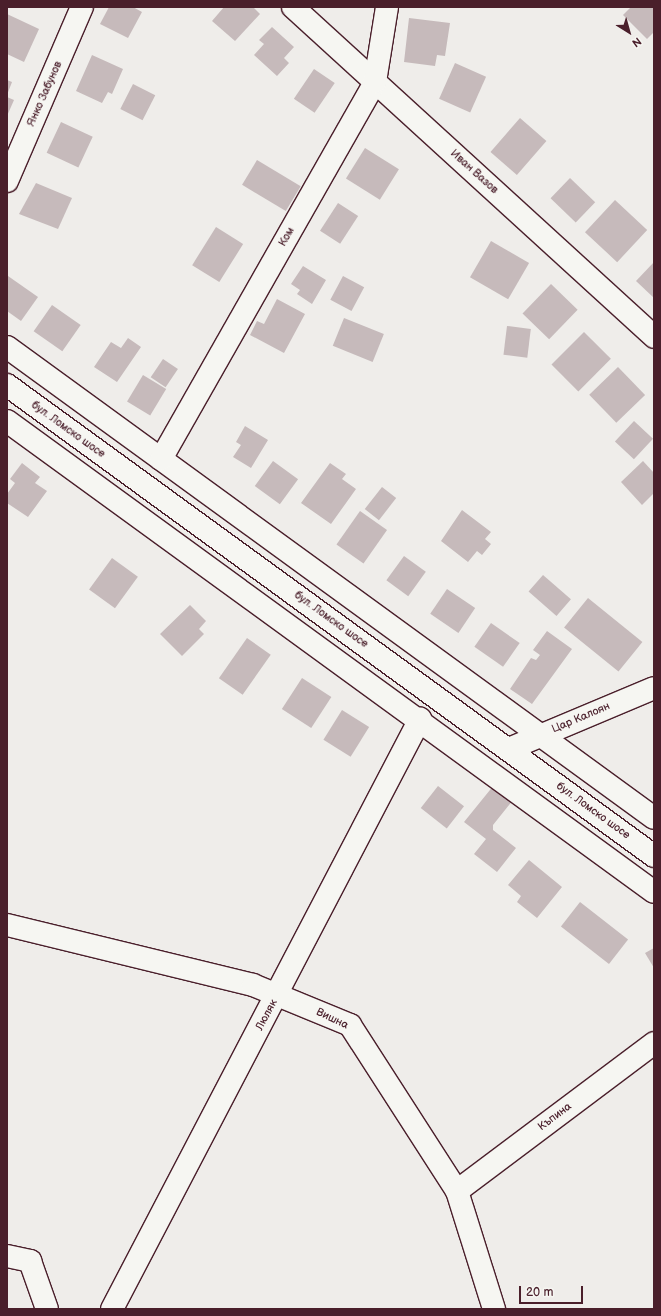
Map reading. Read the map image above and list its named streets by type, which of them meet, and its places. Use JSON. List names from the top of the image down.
{
  "streets": {
    "street": [
      "Янко Забунов",
      "Иван Вазов",
      "Ком",
      "бул. Ломско шосе",
      "Цар Калоян",
      "Люляк",
      "Вишна",
      "Къпина"
    ]
  },
  "crossings": [
    ["Иван Вазов", "Ком"],
    ["бул. Ломско шосе", "Цар Калоян"],
    ["Люляк", "Вишна"],
    ["Вишна", "Къпина"]
  ],
  "scale_bar": "20 m",
  "north": "bottom right"
}
